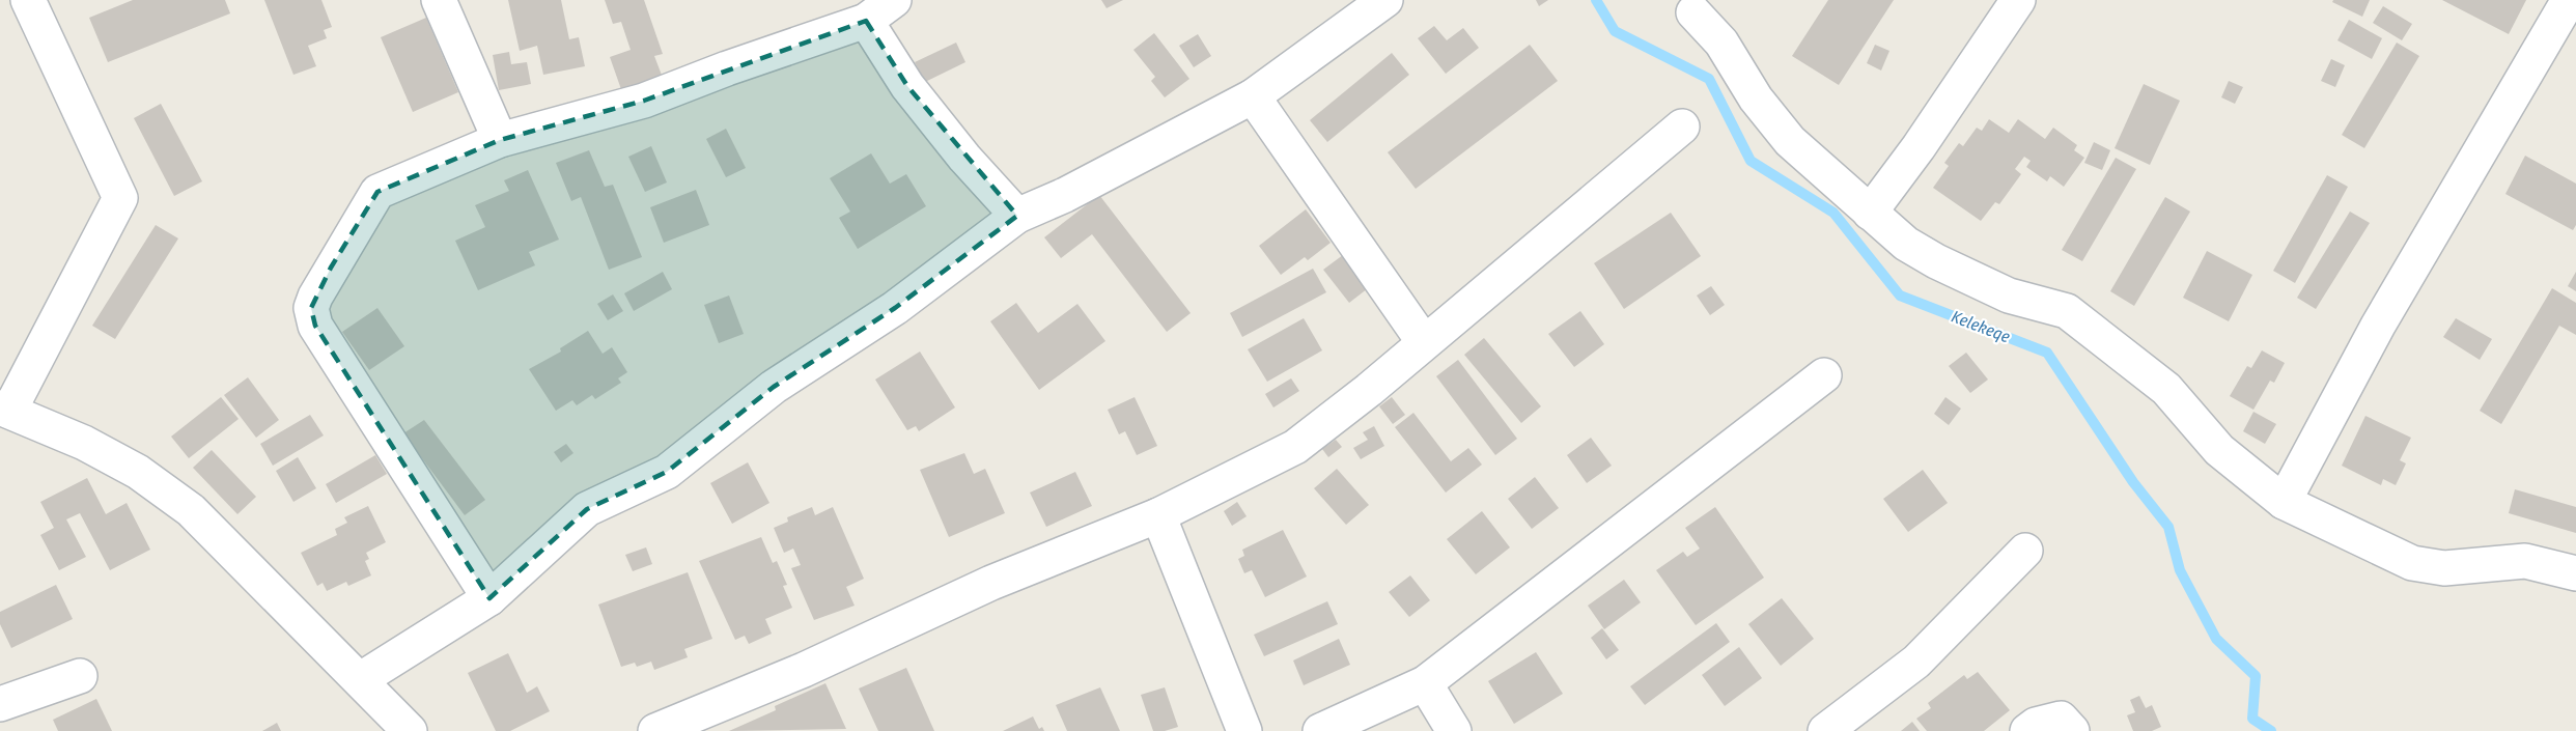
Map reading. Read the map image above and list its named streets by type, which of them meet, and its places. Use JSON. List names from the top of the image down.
{
  "water": ["Kelekeqe"]
}
